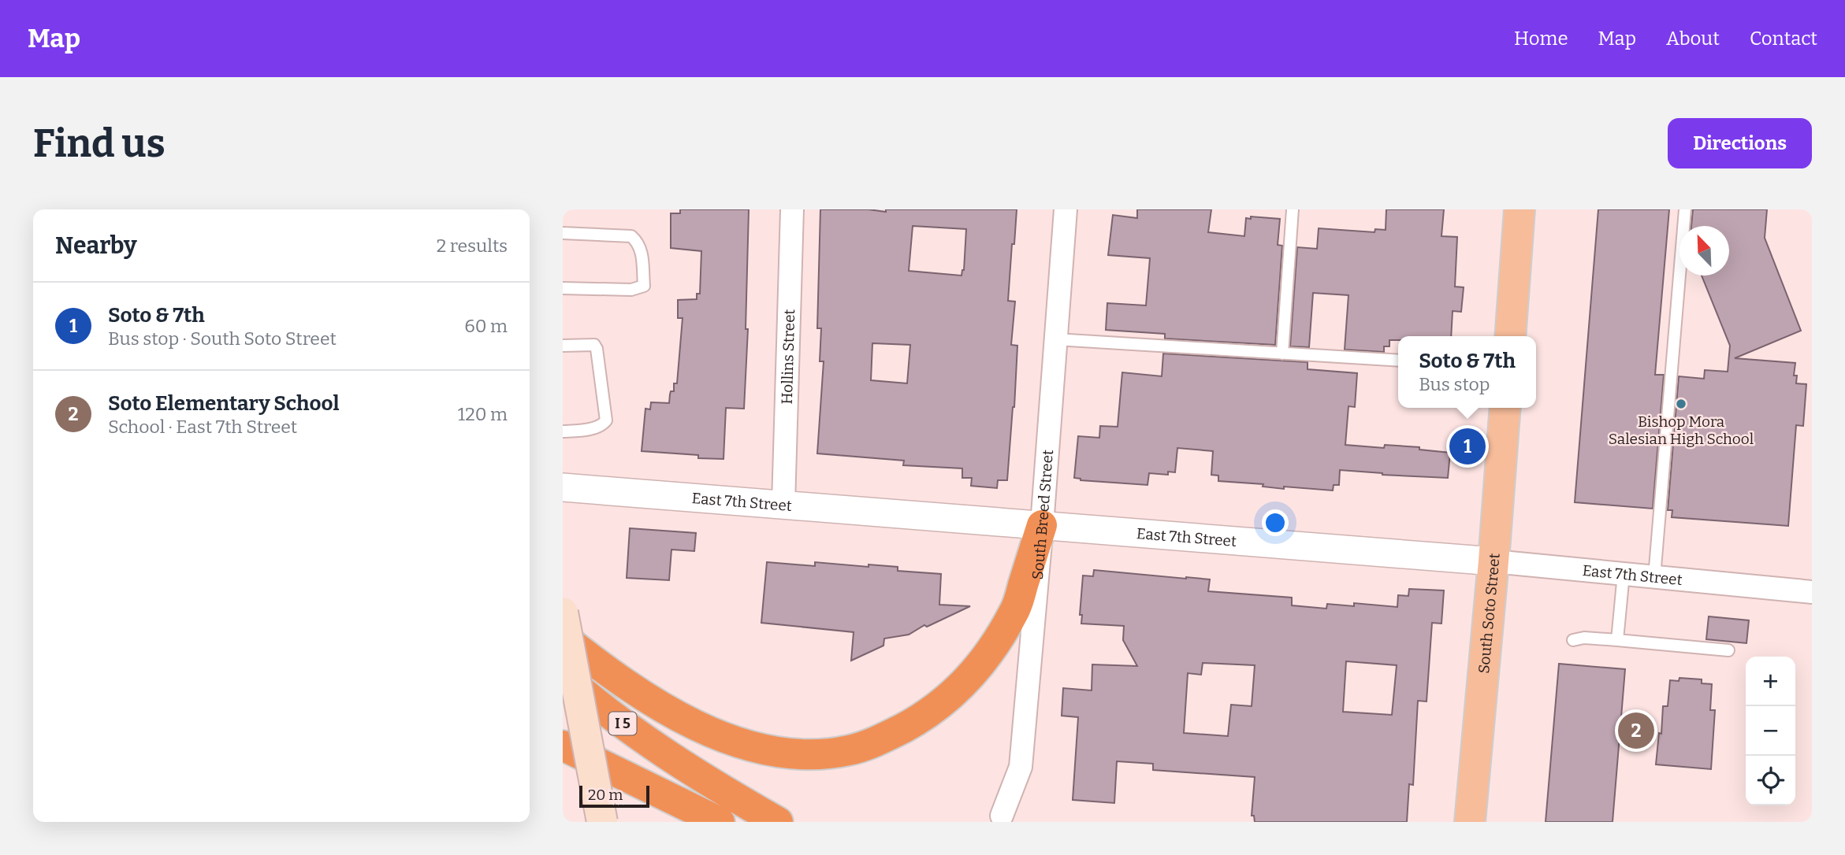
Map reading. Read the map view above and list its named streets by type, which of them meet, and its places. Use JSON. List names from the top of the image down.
{
  "streets": {
    "highway": ["I 5"],
    "main road": ["South Soto Street"],
    "street": ["Hollins Street", "East 7th Street", "South Breed Street"]
  },
  "crossings": [
    ["Hollins Street", "East 7th Street"],
    ["East 7th Street", "South Breed Street"],
    ["East 7th Street", "South Soto Street"]
  ],
  "places": ["Bishop Mora Salesian High School"],
  "scale_bar": "20 m",
  "north": "top left",
  "page": {
    "header": "Map",
    "nav": [
      "Home",
      "Map",
      "About",
      "Contact"
    ],
    "buttons": "Directions",
    "title": "Find us",
    "heading": ["Nearby", "2 results"],
    "list": [
      {
        "mark": "1",
        "name": "Soto & 7th",
        "note": "Bus stop · South Soto Street",
        "value": "60 m"
      },
      {
        "mark": "2",
        "name": "Soto Elementary School",
        "note": "School · East 7th Street",
        "value": "120 m"
      }
    ],
    "popup": ["Soto & 7th", "Bus stop"],
    "pins": ["1", "2"],
    "map_buttons": ["+", "−"],
    "scale": "20 m"
  }
}
